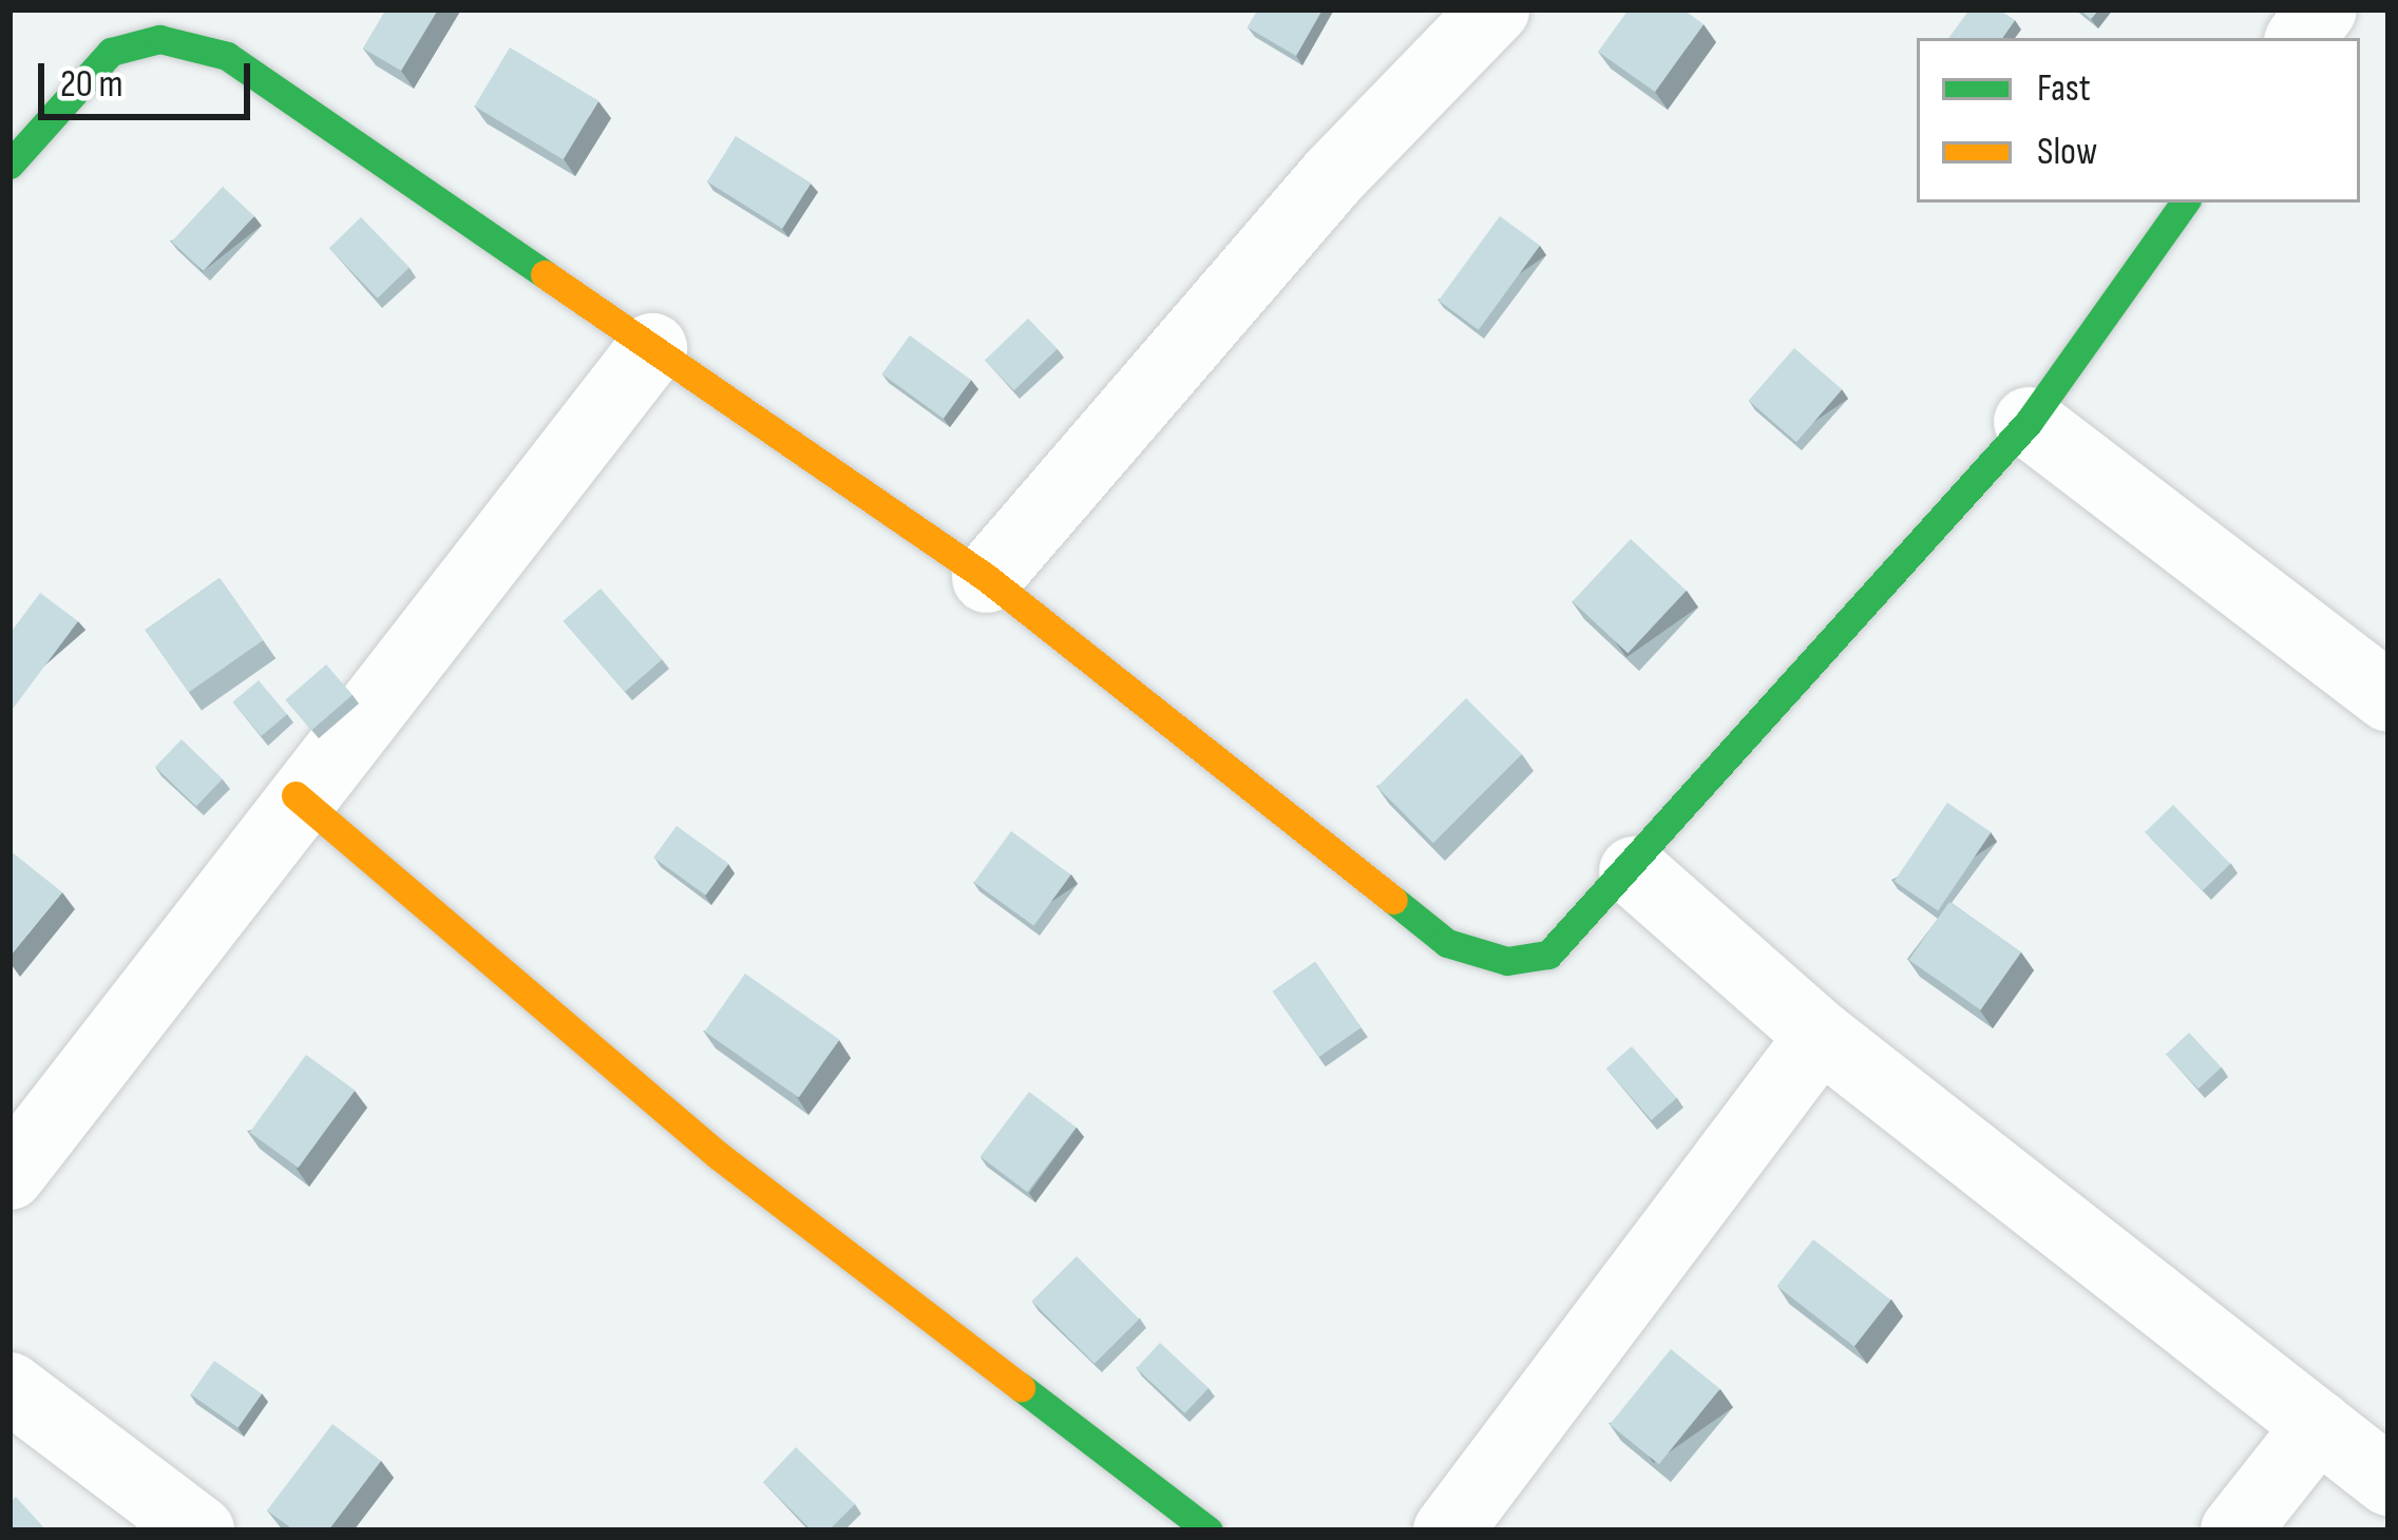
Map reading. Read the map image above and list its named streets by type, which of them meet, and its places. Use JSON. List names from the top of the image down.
{
  "legend": ["Fast", "Slow"],
  "scale_bar": "20 m"
}
